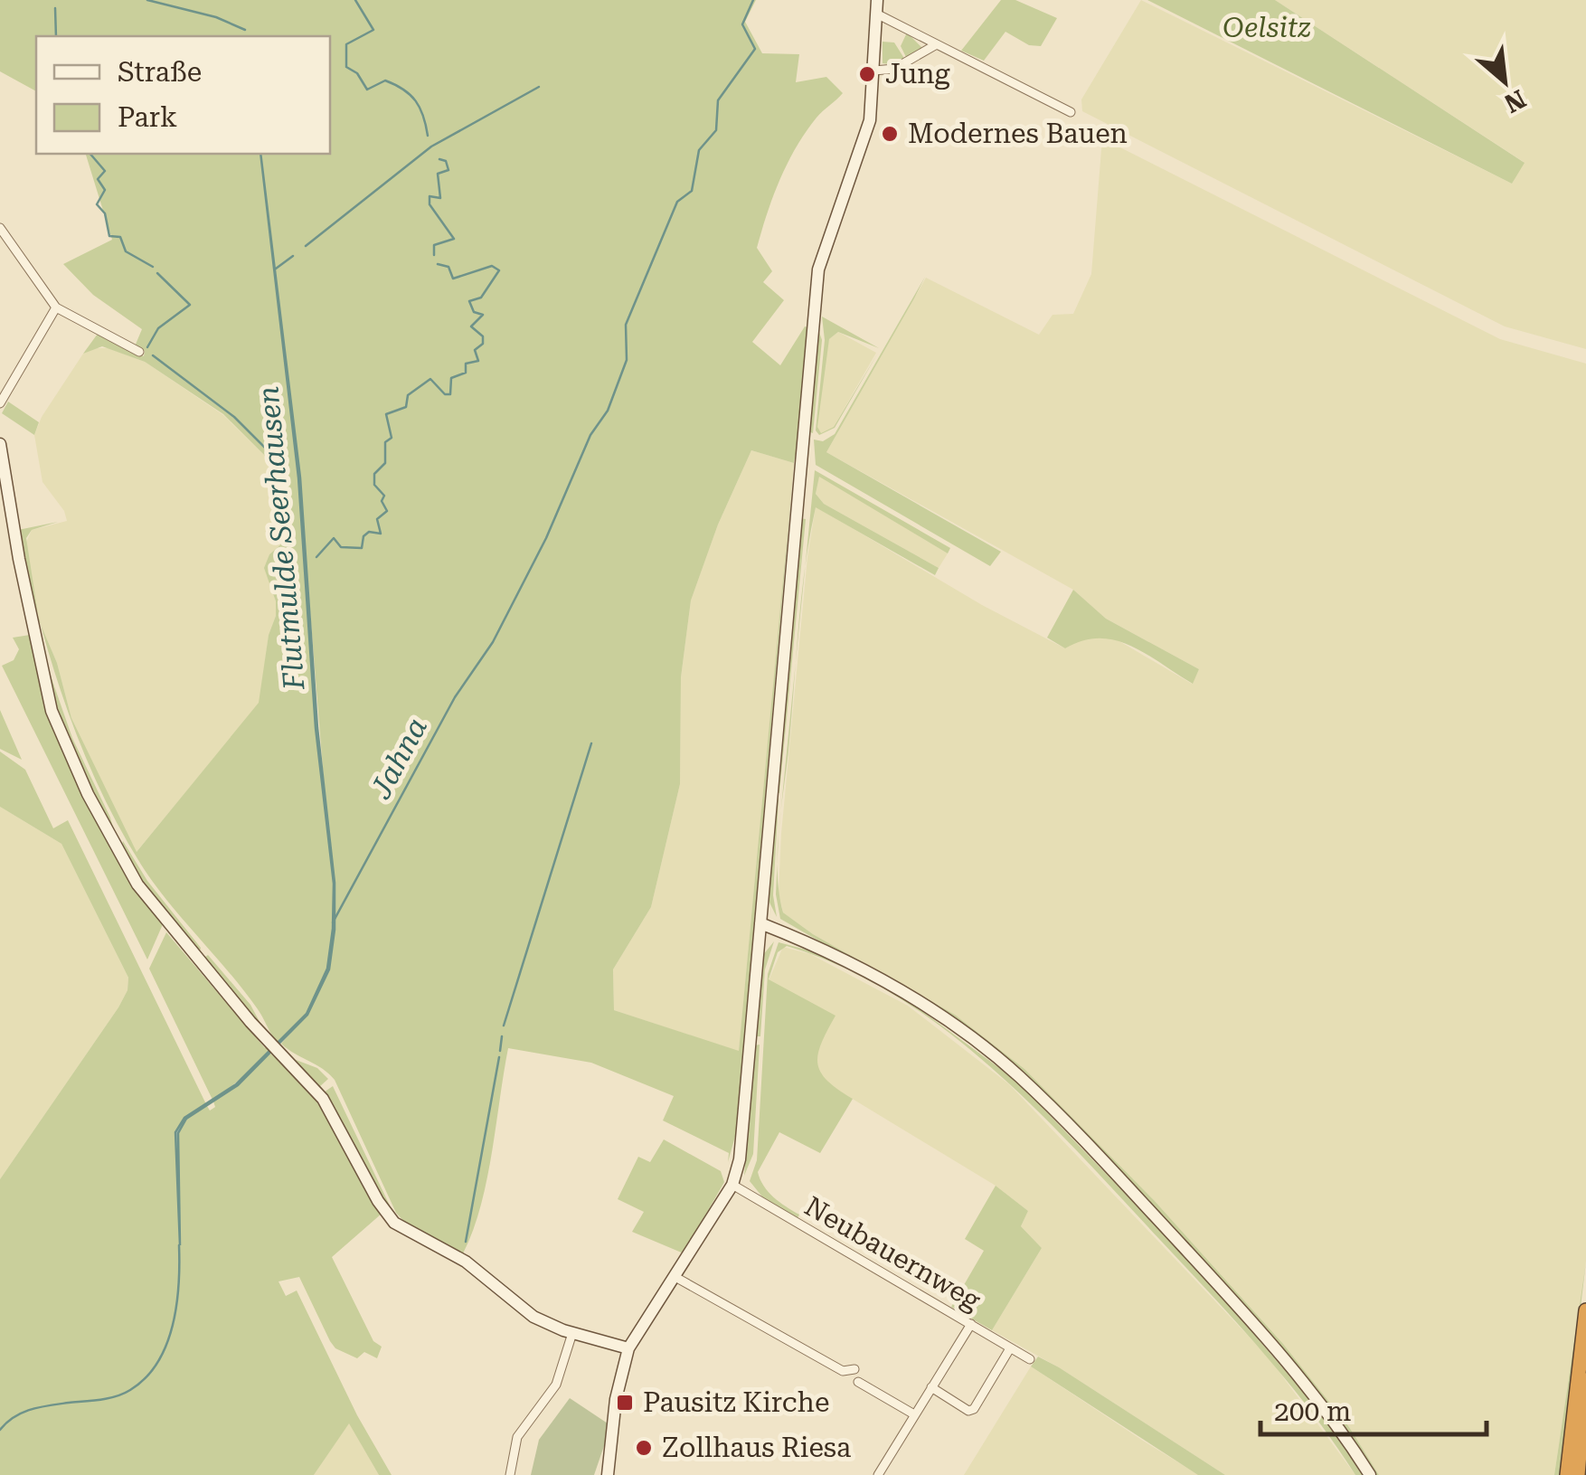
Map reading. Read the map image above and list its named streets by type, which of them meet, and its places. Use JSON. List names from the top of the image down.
{
  "streets": {
    "street": ["Neubauernweg"]
  },
  "water": ["Flutmulde Seerhausen", "Jahna"],
  "parks": ["Oelsitz"],
  "places": {
    "other": ["Jung", "Modernes Bauen", "Zollhaus Riesa"],
    "transit": ["Pausitz Kirche"]
  },
  "legend": ["Straße", "Park"],
  "scale_bar": "200 m",
  "north": "bottom right"
}
